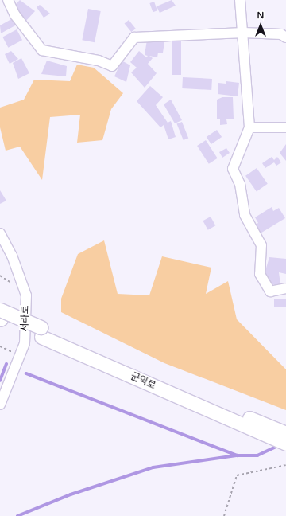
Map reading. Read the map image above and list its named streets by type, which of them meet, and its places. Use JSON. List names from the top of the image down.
{
  "streets": {
    "highway": ["군익로"],
    "street": ["서라로"]
  },
  "north": "top"
}
